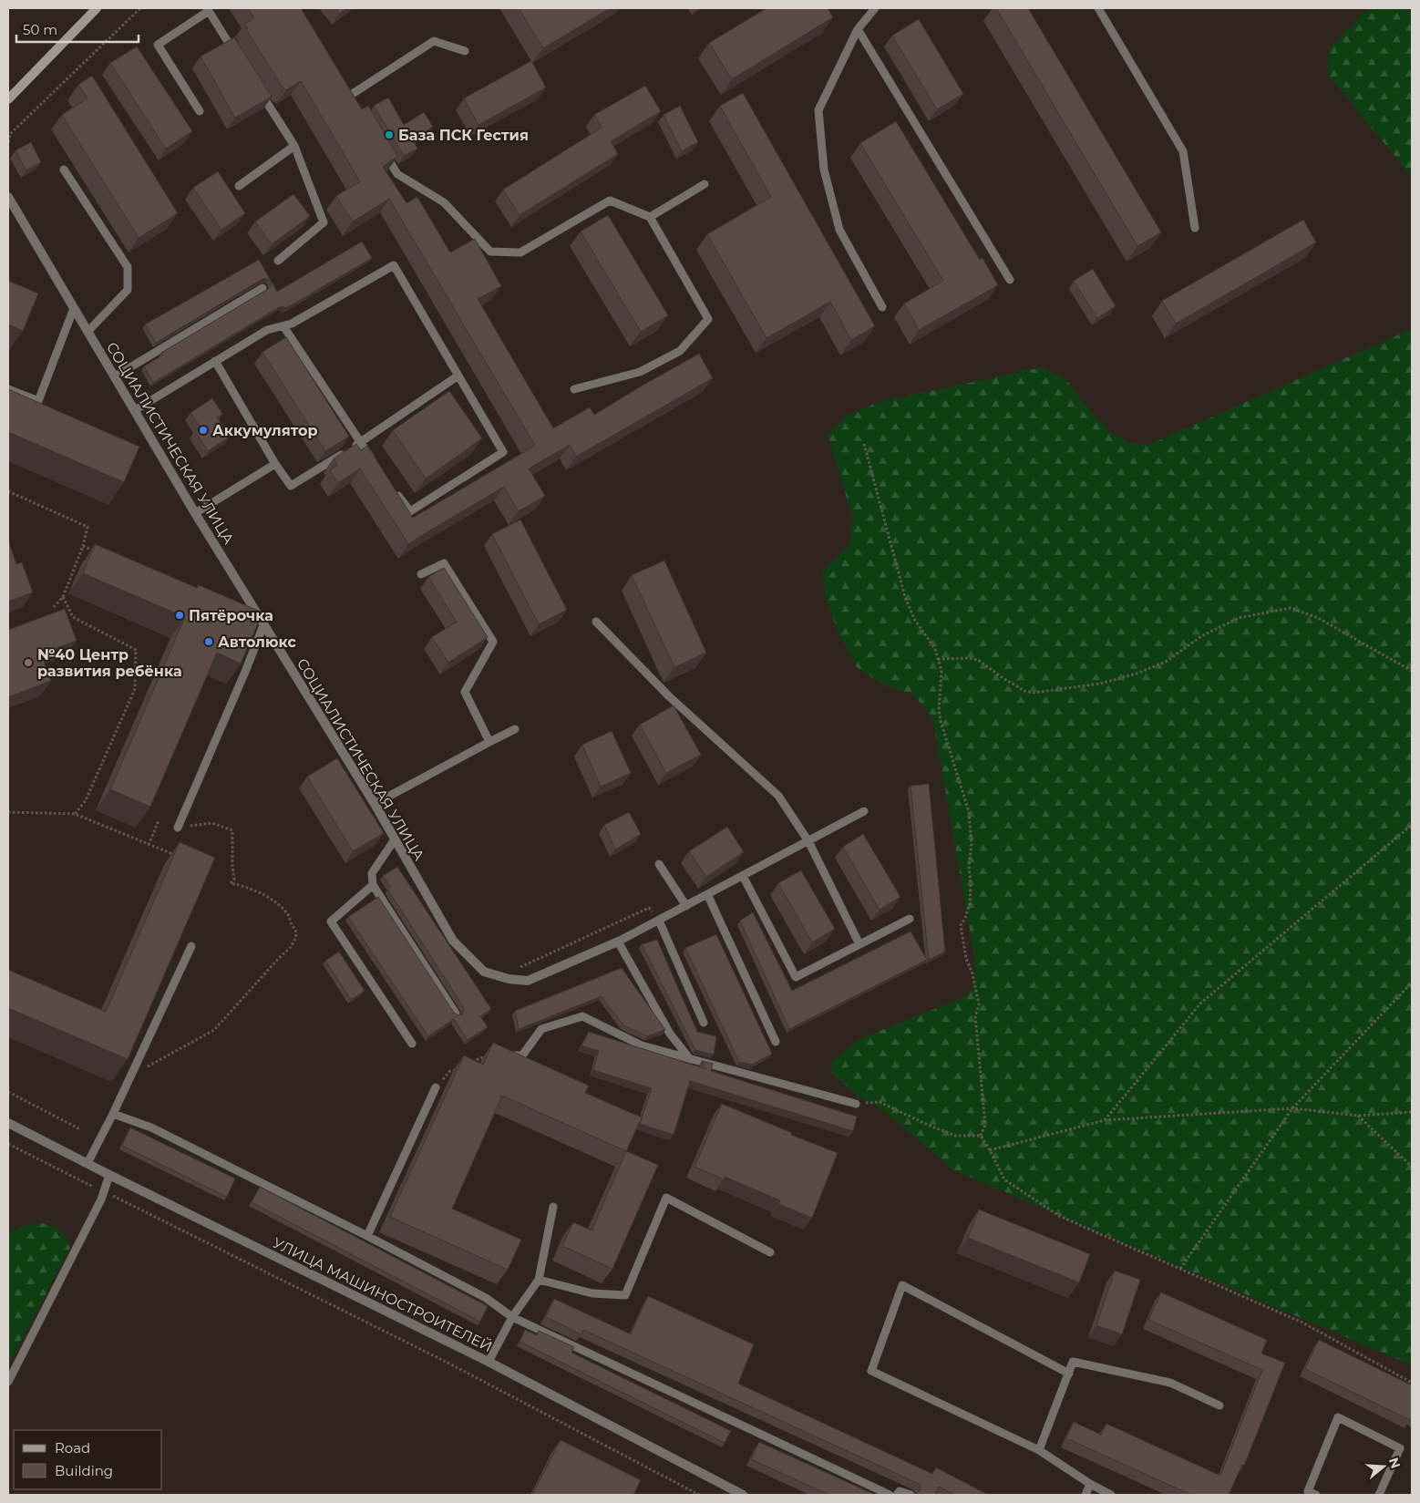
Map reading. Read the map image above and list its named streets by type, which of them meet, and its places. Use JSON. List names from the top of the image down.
{
  "streets": {
    "street": ["СОЦИАЛИСТИЧЕСКАЯ УЛИЦА", "УЛИЦА МАШИНОСТРОИТЕЛЕЙ"]
  },
  "places": [
    "База ПСК Гестия",
    "Аккумулятор",
    "Пятёрочка",
    "Автолюкс",
    "№40 Центр развития ребёнка"
  ],
  "legend": ["Road", "Building"],
  "scale_bar": "50 m",
  "north": "right"
}
